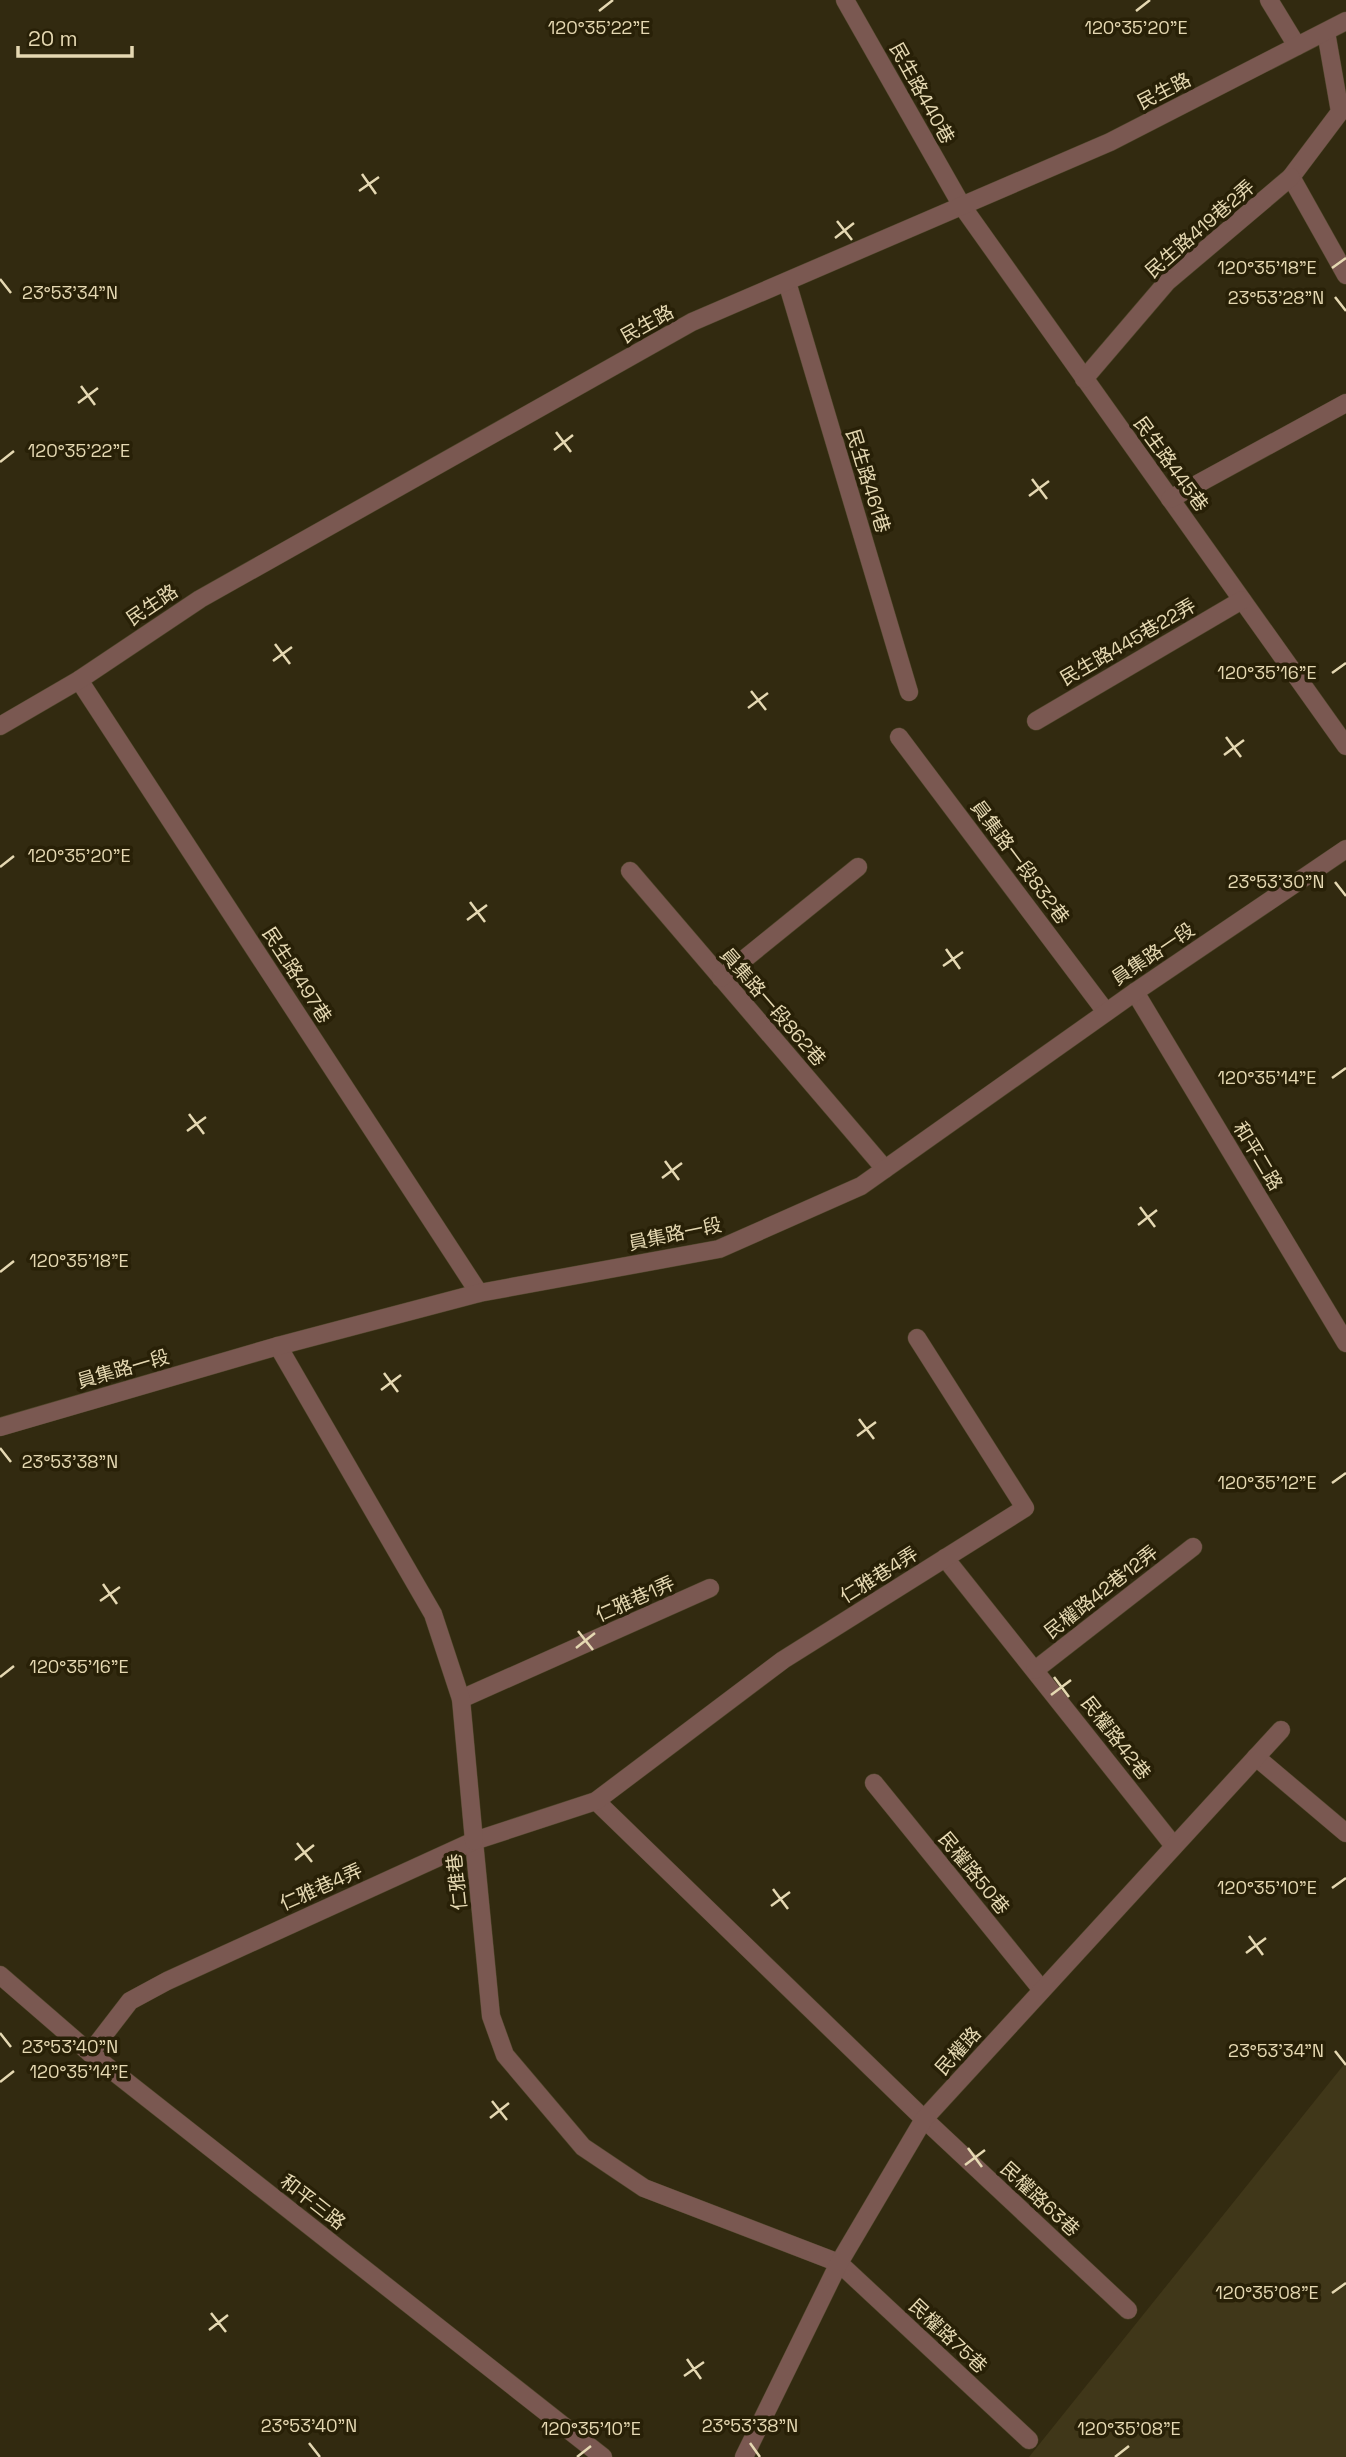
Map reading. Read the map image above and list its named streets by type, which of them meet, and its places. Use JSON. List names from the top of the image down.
{
  "streets": {
    "street": [
      "民生路",
      "民生路440巷",
      "民生路419巷2弄",
      "民生路445巷",
      "民生路461巷",
      "民生路445巷22弄",
      "員集路一段832巷",
      "員集路一段",
      "民生路497巷",
      "員集路一段862巷",
      "和平二路",
      "仁雅巷4弄",
      "民權路42巷12弄",
      "仁雅巷1弄",
      "民權路42巷",
      "民權路50巷",
      "仁雅巷",
      "民權路",
      "民權路63巷",
      "和平三路",
      "民權路75巷"
    ]
  },
  "crossings": [
    ["民生路", "民生路440巷"],
    ["民生路", "民生路419巷2弄"],
    ["民生路", "民生路445巷"],
    ["民生路", "民生路461巷"],
    ["民生路", "民生路497巷"],
    ["民生路440巷", "民生路445巷"],
    ["民生路419巷2弄", "民生路445巷"],
    ["民生路445巷", "民生路445巷22弄"],
    ["員集路一段832巷", "員集路一段"],
    ["員集路一段", "民生路497巷"],
    ["員集路一段", "員集路一段862巷"],
    ["員集路一段", "和平二路"],
    ["員集路一段", "仁雅巷"],
    ["仁雅巷4弄", "民權路42巷"],
    ["仁雅巷4弄", "仁雅巷"],
    ["仁雅巷4弄", "和平三路"],
    ["民權路42巷12弄", "民權路42巷"],
    ["仁雅巷1弄", "仁雅巷"],
    ["民權路42巷", "民權路"],
    ["民權路50巷", "民權路"],
    ["仁雅巷", "民權路"],
    ["仁雅巷", "民權路75巷"],
    ["民權路", "民權路63巷"],
    ["民權路", "民權路75巷"]
  ],
  "scale_bar": "20 m",
  "coordinates": [
    "120°35'22\"E",
    "120°35'20\"E",
    "120°35'18\"E",
    "23°53'34\"N",
    "23°53'28\"N",
    "120°35'16\"E",
    "23°53'30\"N",
    "120°35'14\"E",
    "23°53'38\"N",
    "120°35'12\"E",
    "120°35'10\"E",
    "23°53'40\"N",
    "120°35'08\"E"
  ]
}
